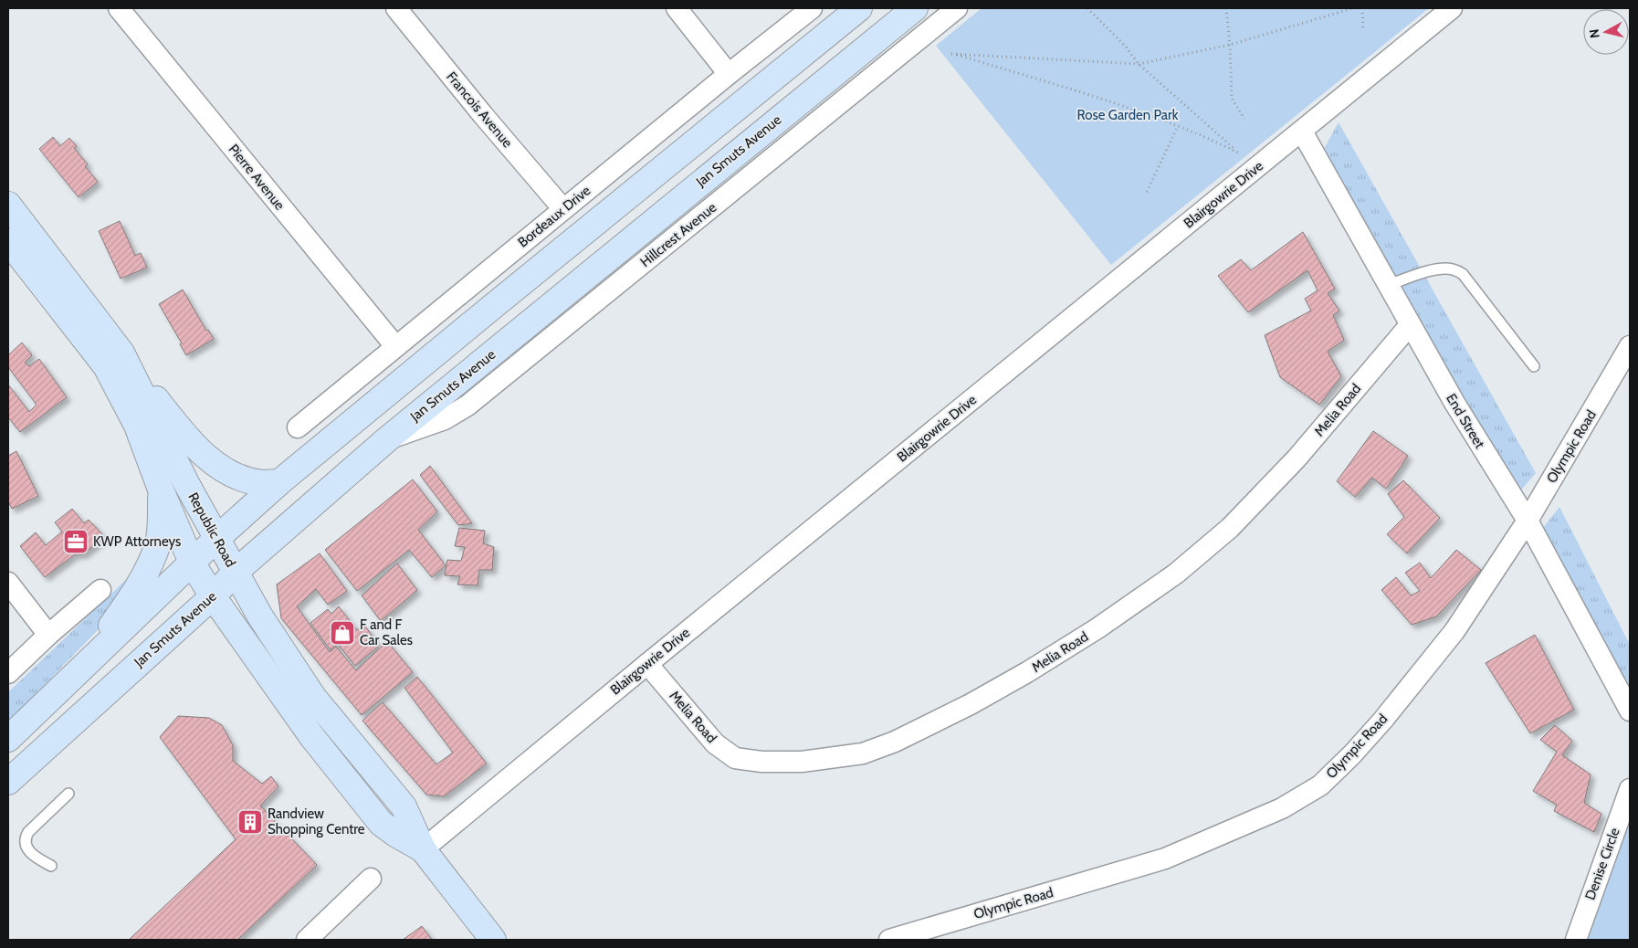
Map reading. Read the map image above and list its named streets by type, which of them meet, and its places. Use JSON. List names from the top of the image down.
{
  "streets": {
    "main road": ["Jan Smuts Avenue", "Republic Road"],
    "street": [
      "Francois Avenue",
      "Pierre Avenue",
      "Blairgowrie Drive",
      "Bordeaux Drive",
      "Hillcrest Avenue",
      "Melia Road",
      "End Street",
      "Olympic Road",
      "Denise Circle"
    ]
  },
  "crossings": [
    ["Francois Avenue", "Bordeaux Drive"],
    ["Jan Smuts Avenue", "Hillcrest Avenue"],
    ["Jan Smuts Avenue", "Republic Road"],
    ["Pierre Avenue", "Bordeaux Drive"],
    ["Blairgowrie Drive", "Melia Road"],
    ["Blairgowrie Drive", "End Street"],
    ["Blairgowrie Drive", "Republic Road"],
    ["Melia Road", "End Street"],
    ["End Street", "Olympic Road"]
  ],
  "parks": ["Rose Garden Park"],
  "places": {
    "office": ["KWP Attorneys"],
    "shop": ["F and F Car Sales"],
    "building": ["Randview Shopping Centre"]
  },
  "north": "left"
}
